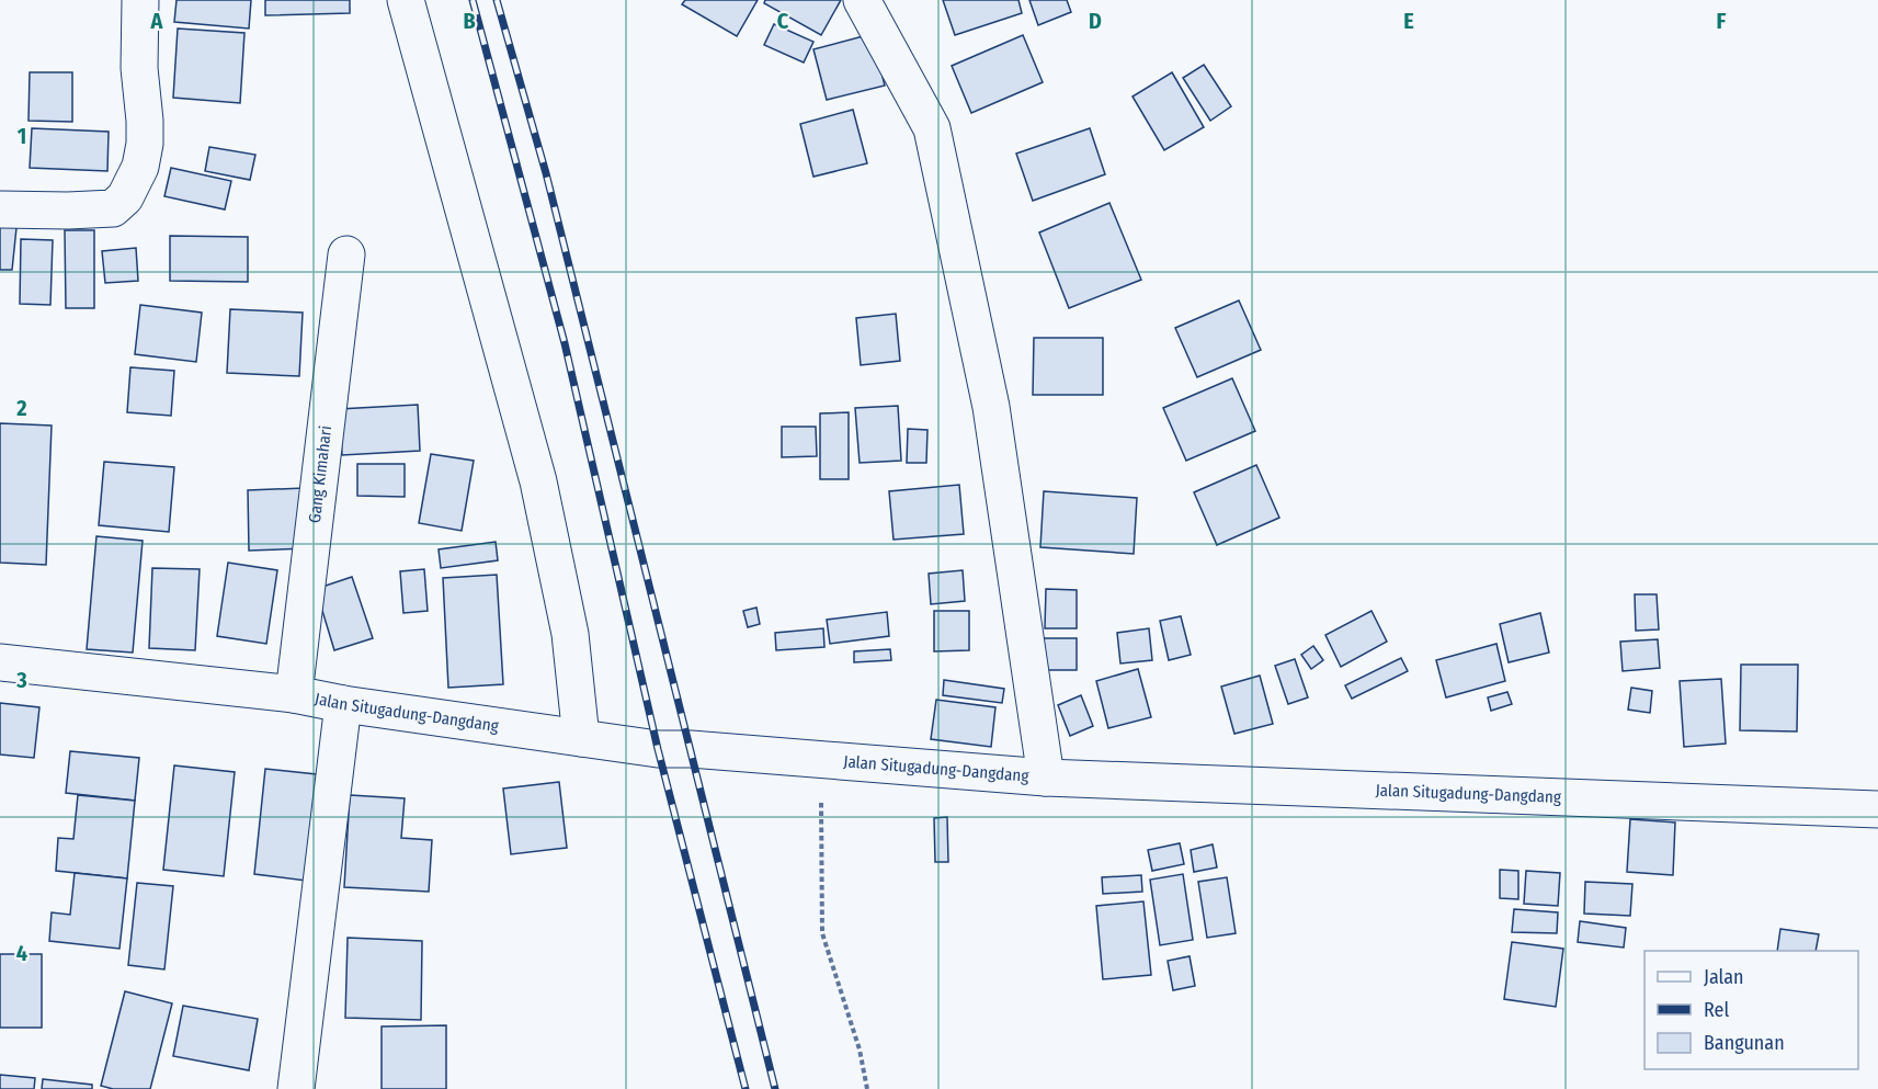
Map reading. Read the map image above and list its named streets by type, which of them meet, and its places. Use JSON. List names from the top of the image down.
{
  "streets": {
    "street": ["Gang Kimahari", "Jalan Situgadung-Dangdang"]
  },
  "crossings": [
    ["Gang Kimahari", "Jalan Situgadung-Dangdang"]
  ],
  "legend": ["Jalan", "Rel", "Bangunan"],
  "grid": {
    "columns": [
      "A",
      "B",
      "C",
      "D",
      "E",
      "F"
    ],
    "rows": [
      "1",
      "2",
      "3",
      "4"
    ]
  }
}
